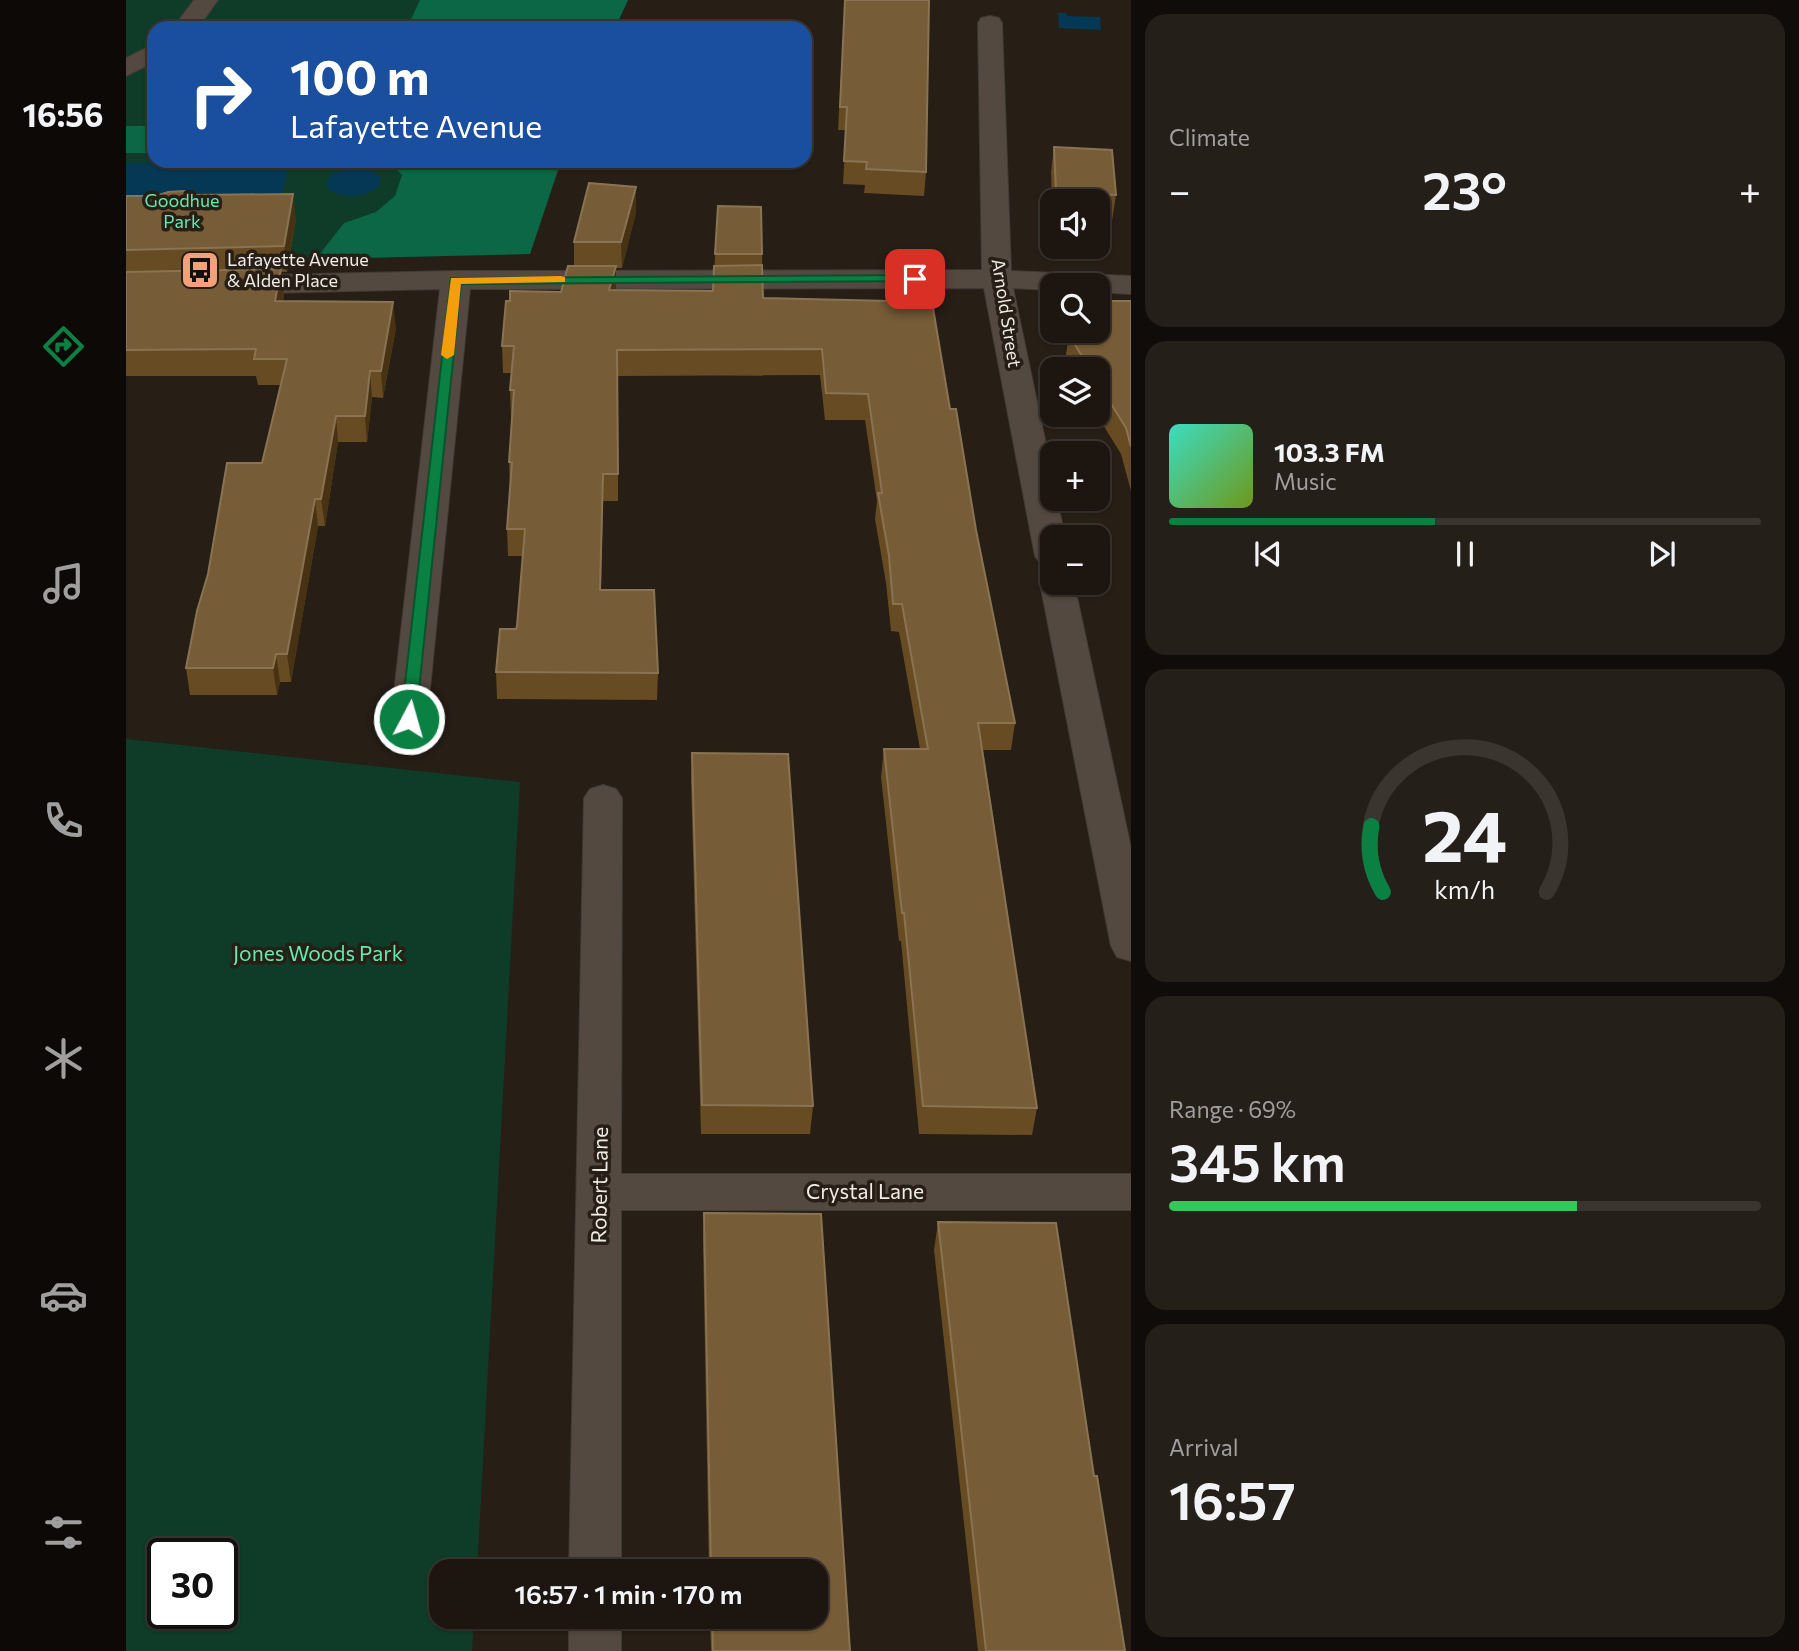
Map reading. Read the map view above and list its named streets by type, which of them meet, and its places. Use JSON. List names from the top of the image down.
{
  "streets": {
    "street": ["Arnold Street", "Robert Lane", "Crystal Lane"]
  },
  "crossings": [
    ["Robert Lane", "Crystal Lane"]
  ],
  "parks": ["Goodhue Park", "Jones Woods Park"],
  "places": {
    "bus stop": ["Lafayette Avenue & Alden Place"]
  },
  "page": {
    "tabs": "16:56",
    "tile": [
      "Climate",
      ["Range · 69%", "345 km"],
      ["Arrival", "16:57"]
    ],
    "turn": ["100 m", "Lafayette Avenue"],
    "heat": ["−", "23°", "+"],
    "map_buttons": ["+", "−"],
    "song": ["103.3 FM", "Music"],
    "limit": "30",
    "trip": "16:57 · 1 min · 170 m",
    "gauge": ["24", "km/h"]
  }
}
